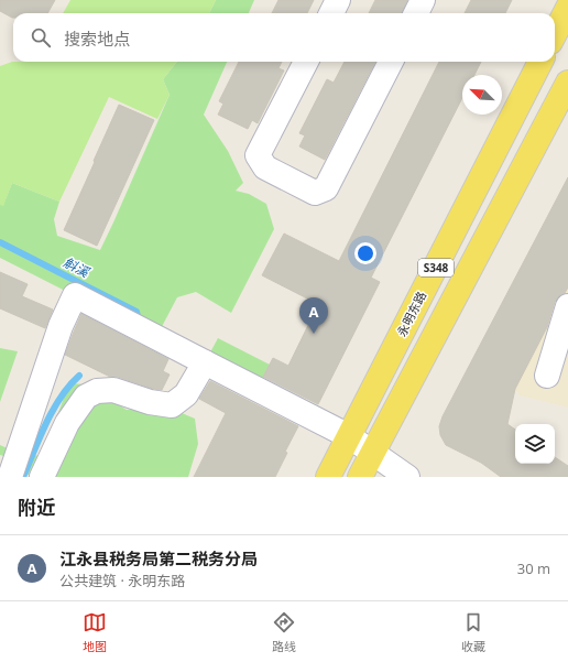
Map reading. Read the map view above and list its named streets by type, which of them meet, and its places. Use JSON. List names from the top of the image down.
{
  "streets": {
    "main road": ["S348", "永明东路"]
  },
  "water": ["斛溪"],
  "north": "top left",
  "page": {
    "search": "搜索地点",
    "pins": "A",
    "heading": "附近",
    "list": [
      {
        "mark": "A",
        "name": "江永县税务局第二税务分局",
        "note": "公共建筑 · 永明东路",
        "value": "30 m"
      }
    ],
    "nav": ["地图", "路线", "收藏"]
  }
}
